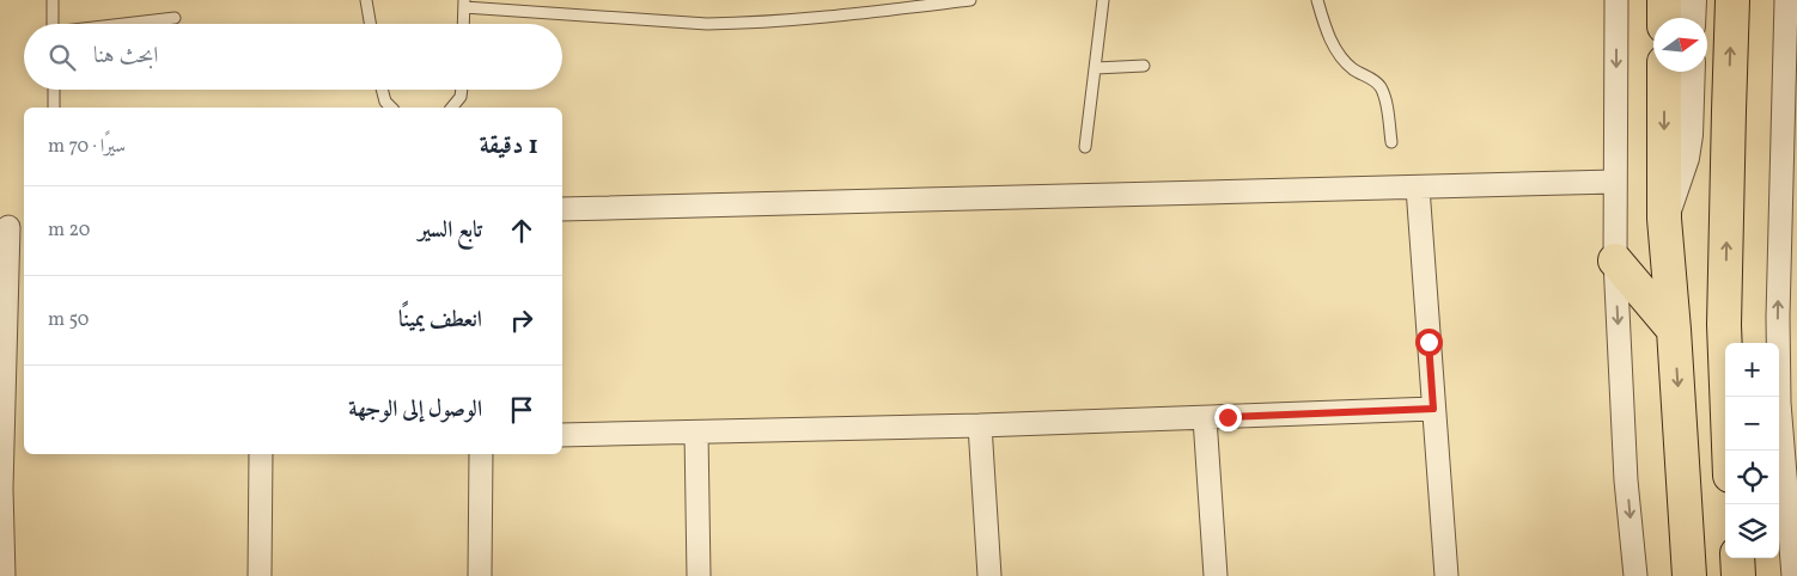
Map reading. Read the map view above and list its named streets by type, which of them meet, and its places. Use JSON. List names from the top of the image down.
{
  "north": "right",
  "page": {
    "search": "ابحث هنا",
    "heading": ["1 دقيقة", "سيرًا · 70 m"],
    "list": [
      ["تابع السير", "20 m"],
      ["انعطف يمينًا", "50 m"],
      "الوصول إلى الوجهة"
    ],
    "map_buttons": ["+", "−"]
  }
}
